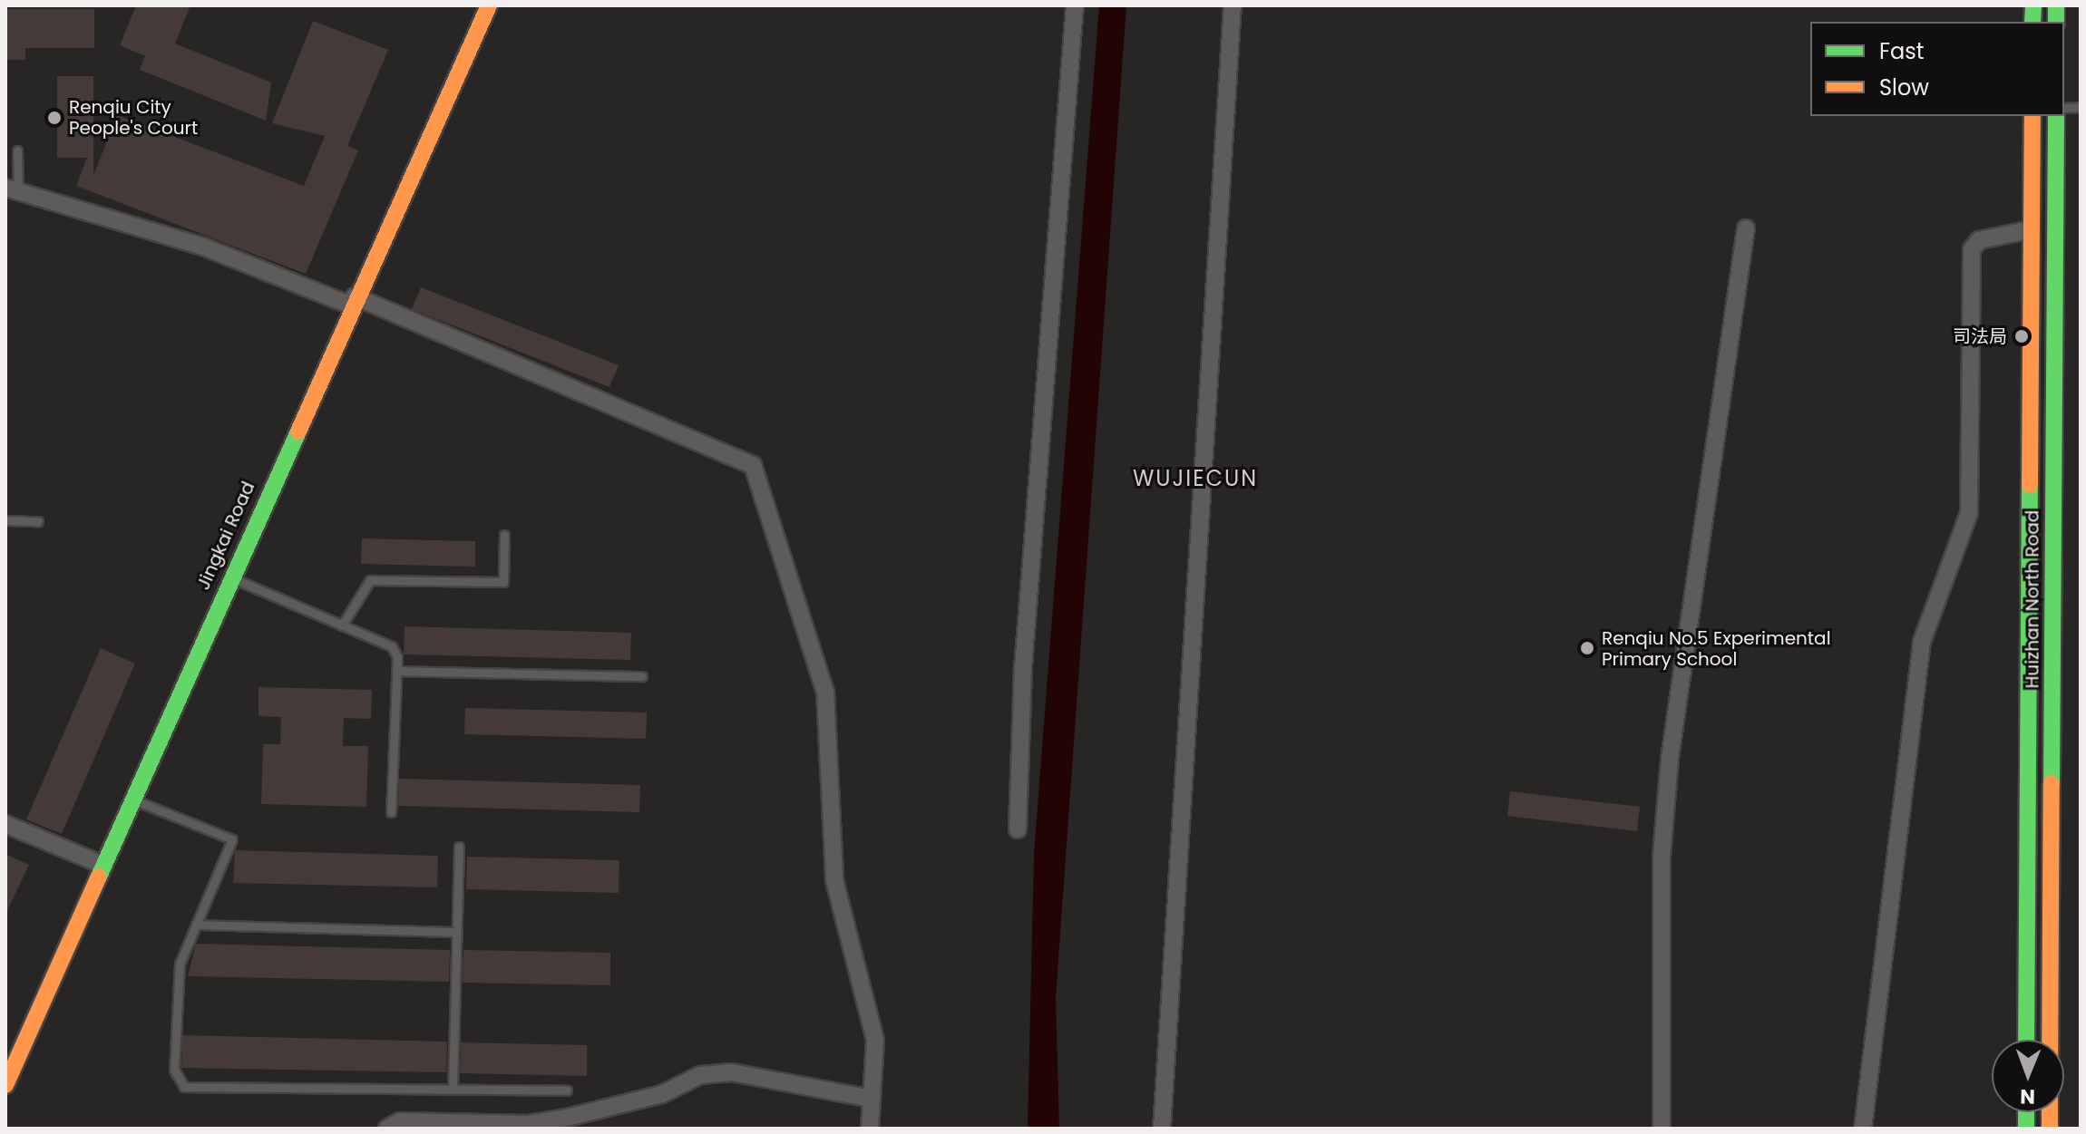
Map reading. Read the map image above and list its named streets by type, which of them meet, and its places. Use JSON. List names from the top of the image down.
{
  "streets": {
    "main road": ["Jingkai Road", "Huizhan North Road"]
  },
  "districts": ["WUJIECUN"],
  "places": ["Renqiu City People's Court", "司法局", "Renqiu No.5 Experimental Primary School"],
  "legend": ["Fast", "Slow"],
  "north": "bottom"
}
